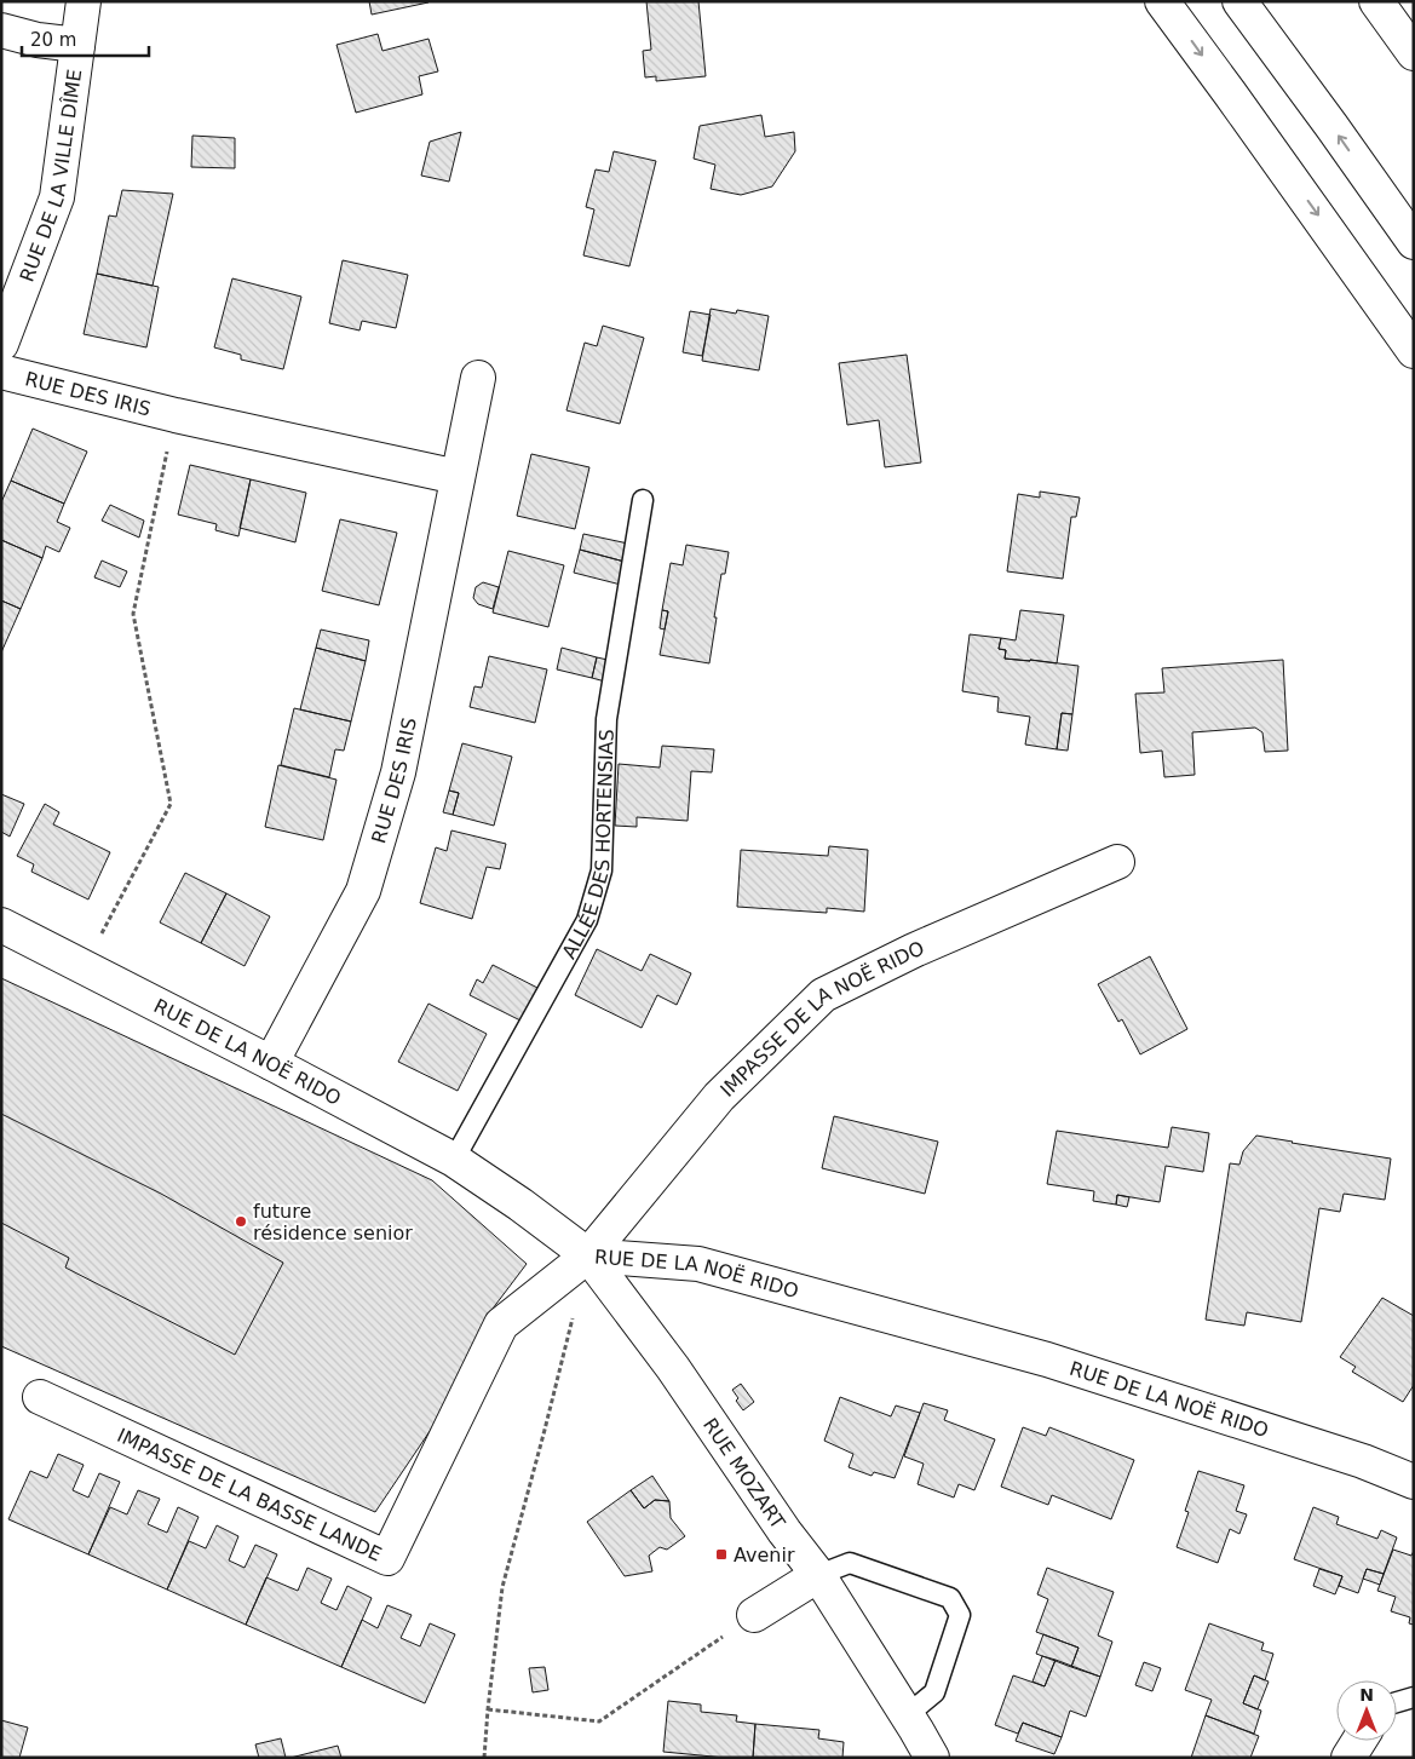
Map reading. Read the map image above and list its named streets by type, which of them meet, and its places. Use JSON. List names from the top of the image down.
{
  "streets": {
    "main road": [
      "RUE DE LA VILLE DÎME",
      "RUE DES IRIS",
      "IMPASSE DE LA NOË RIDO",
      "RUE DE LA NOË RIDO",
      "RUE MOZART",
      "IMPASSE DE LA BASSE LANDE"
    ],
    "lane": ["ALLÉE DES HORTENSIAS"]
  },
  "crossings": [
    ["RUE DES IRIS", "RUE DE LA NOË RIDO"],
    ["ALLÉE DES HORTENSIAS", "RUE DE LA NOË RIDO"],
    ["IMPASSE DE LA NOË RIDO", "RUE DE LA NOË RIDO"],
    ["IMPASSE DE LA NOË RIDO", "RUE MOZART"],
    ["IMPASSE DE LA NOË RIDO", "IMPASSE DE LA BASSE LANDE"],
    ["RUE DE LA NOË RIDO", "RUE MOZART"],
    ["RUE DE LA NOË RIDO", "IMPASSE DE LA BASSE LANDE"],
    ["RUE MOZART", "IMPASSE DE LA BASSE LANDE"]
  ],
  "places": {
    "other": ["future résidence senior"],
    "transit": ["Avenir"]
  },
  "scale_bar": "20 m",
  "north": "top"
}
